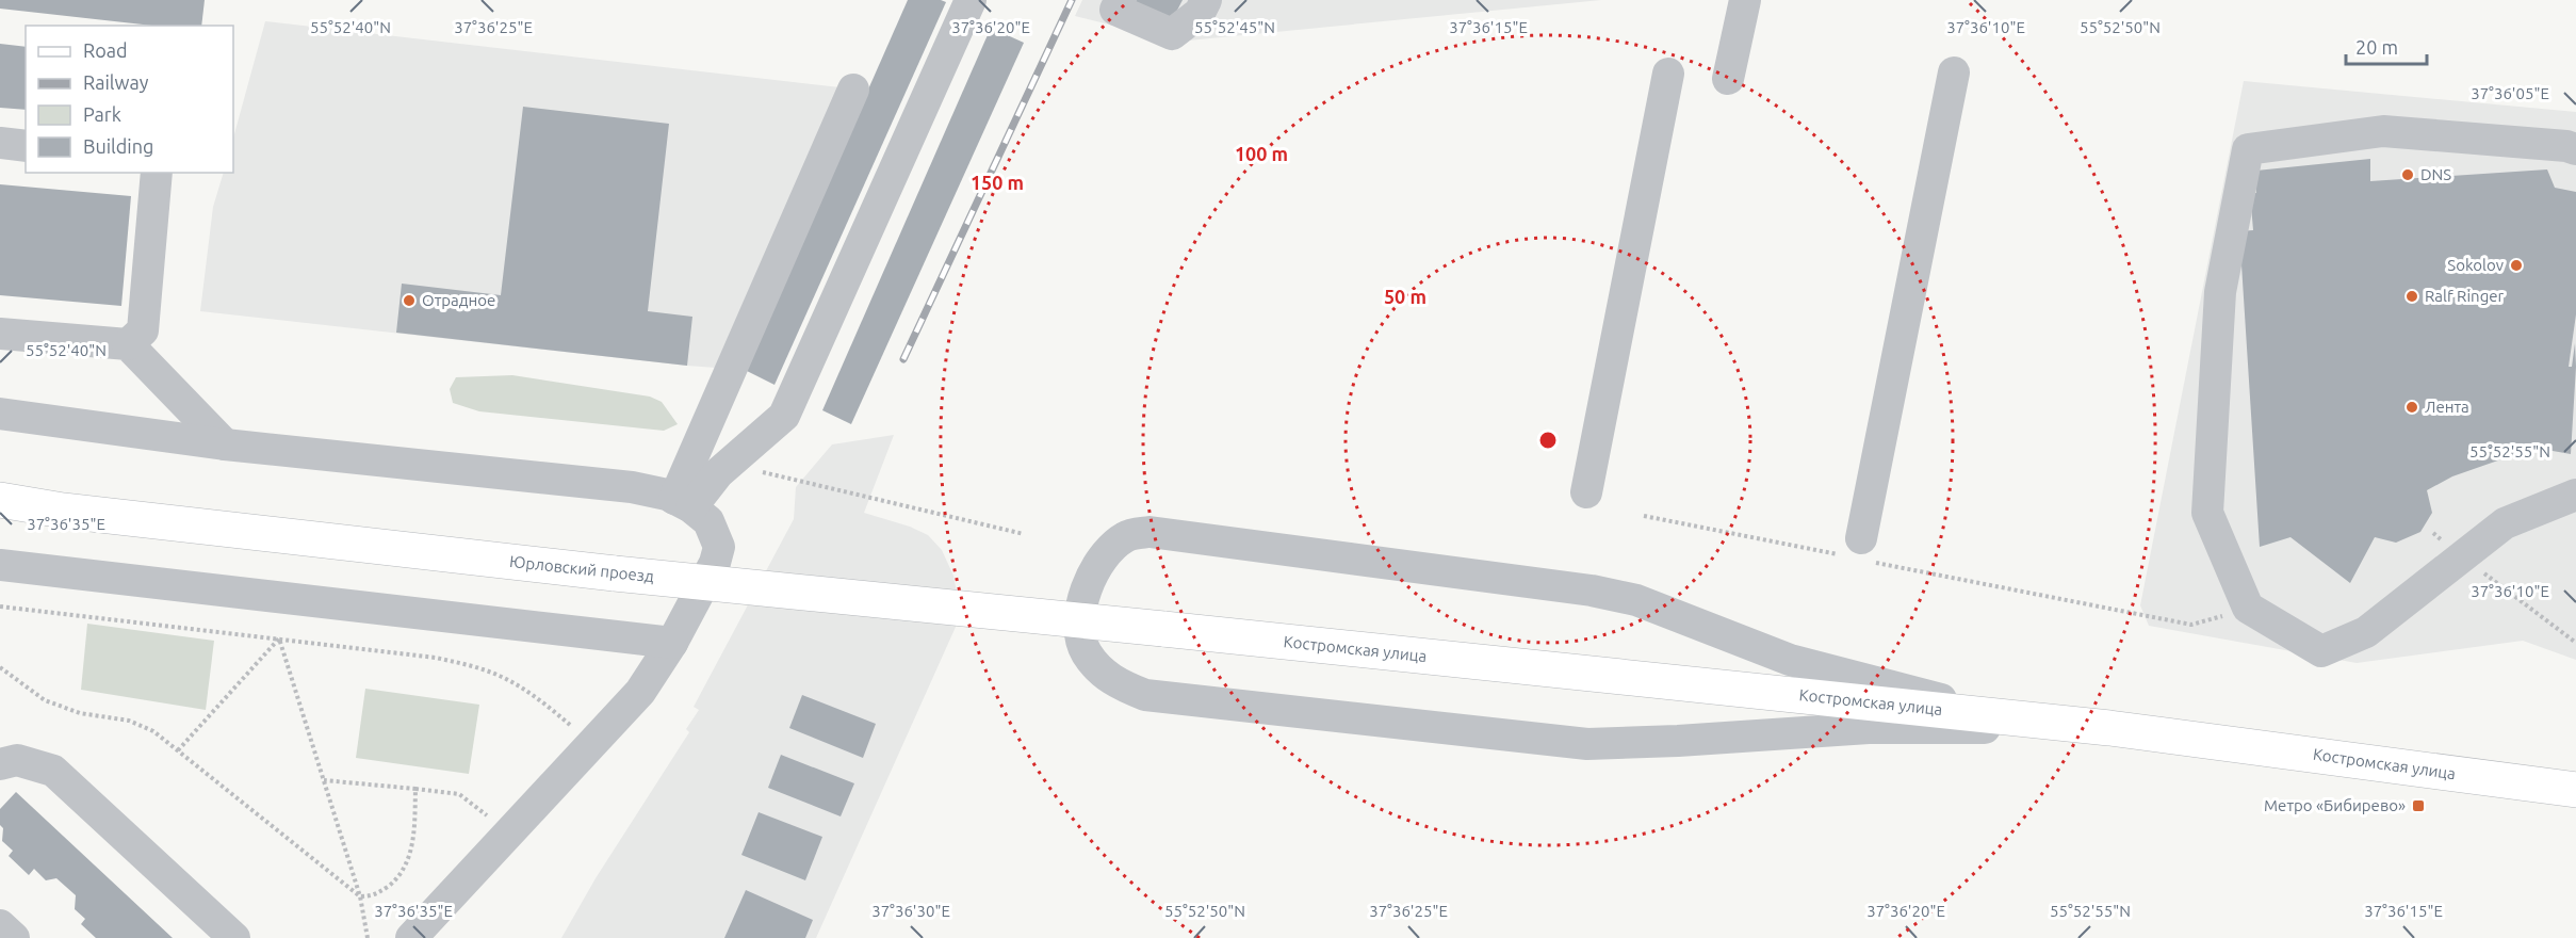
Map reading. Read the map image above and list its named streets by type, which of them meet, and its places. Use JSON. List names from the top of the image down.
{
  "streets": {
    "main road": ["Юрловский проезд", "Костромская улица"]
  },
  "crossings": [
    ["Юрловский проезд", "Костромская улица"]
  ],
  "places": {
    "other": [
      "DNS",
      "Sokolov",
      "Ralf Ringer",
      "Отрадное",
      "Лента"
    ],
    "transit": ["Метро «Бибирево»"]
  },
  "legend": [
    "Road",
    "Railway",
    "Park",
    "Building"
  ],
  "scale_bar": "20 m",
  "coordinates": [
    "55°52'40\"N",
    "37°36'25\"E",
    "37°36'20\"E",
    "55°52'45\"N",
    "37°36'15\"E",
    "37°36'10\"E",
    "55°52'50\"N",
    "37°36'05\"E",
    "55°52'55\"N",
    "37°36'35\"E",
    "37°36'30\"E"
  ],
  "rings": ["100 m", "150 m", "50 m"]
}
